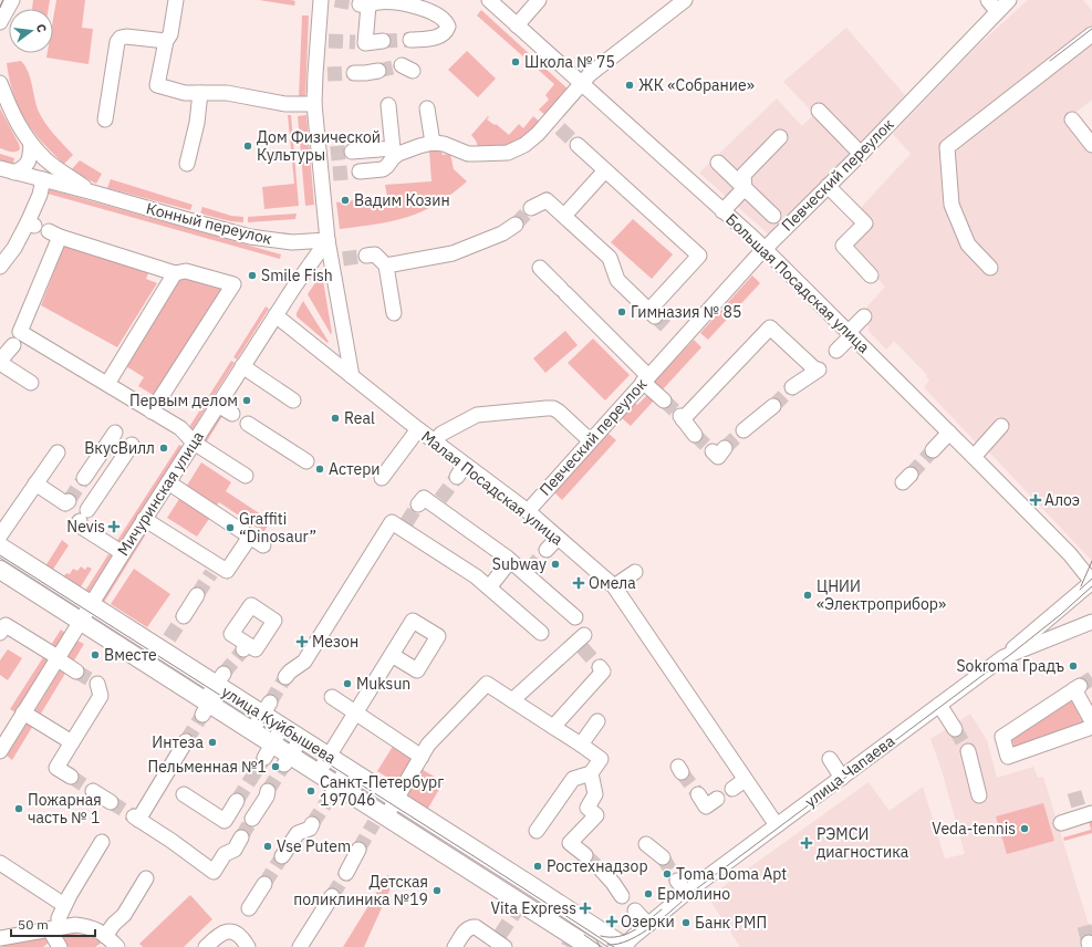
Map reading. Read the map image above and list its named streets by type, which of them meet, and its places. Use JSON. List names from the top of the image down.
{
  "streets": {
    "main road": ["улица Куйбышева"],
    "street": [
      "Певческий переулок",
      "Конный переулок",
      "Большая Посадская улица",
      "Малая Посадская улица",
      "Мичуринская улица",
      "улица Чапаева"
    ]
  },
  "crossings": [
    ["Певческий переулок", "Большая Посадская улица"],
    ["Певческий переулок", "Малая Посадская улица"],
    ["Конный переулок", "Мичуринская улица"],
    ["Малая Посадская улица", "Мичуринская улица"],
    ["Малая Посадская улица", "улица Чапаева"],
    ["Мичуринская улица", "улица Куйбышева"],
    ["улица Куйбышева", "улица Чапаева"]
  ],
  "places": {
    "other": [
      "Школа № 75",
      "ЖК «Собрание»",
      "Дом Физической Культуры",
      "Вадим Козин",
      "Smile Fish",
      "Гимназия № 85",
      "Первым делом",
      "Real",
      "ВкусВилл",
      "Астери",
      "Graffiti “Dinosaur”",
      "Subway",
      "ЦНИИ «Электроприбор»",
      "Вместе",
      "Sokroma Градъ",
      "Muksun",
      "Интеза",
      "Пельменная №1",
      "Санкт-Петербург 197046",
      "Пожарная часть № 1",
      "Veda-tennis",
      "Vse Putem",
      "Ростехнадзор",
      "Toma Doma Apt",
      "Детская поликлиника №19",
      "Ермолино",
      "Банк РМП"
    ],
    "health": [
      "Алоэ",
      "Nevis",
      "Омела",
      "Мезон",
      "РЭМСИ диагностика",
      "Vita Express",
      "Озерки"
    ]
  },
  "scale_bar": "50 m",
  "north": "right"
}
